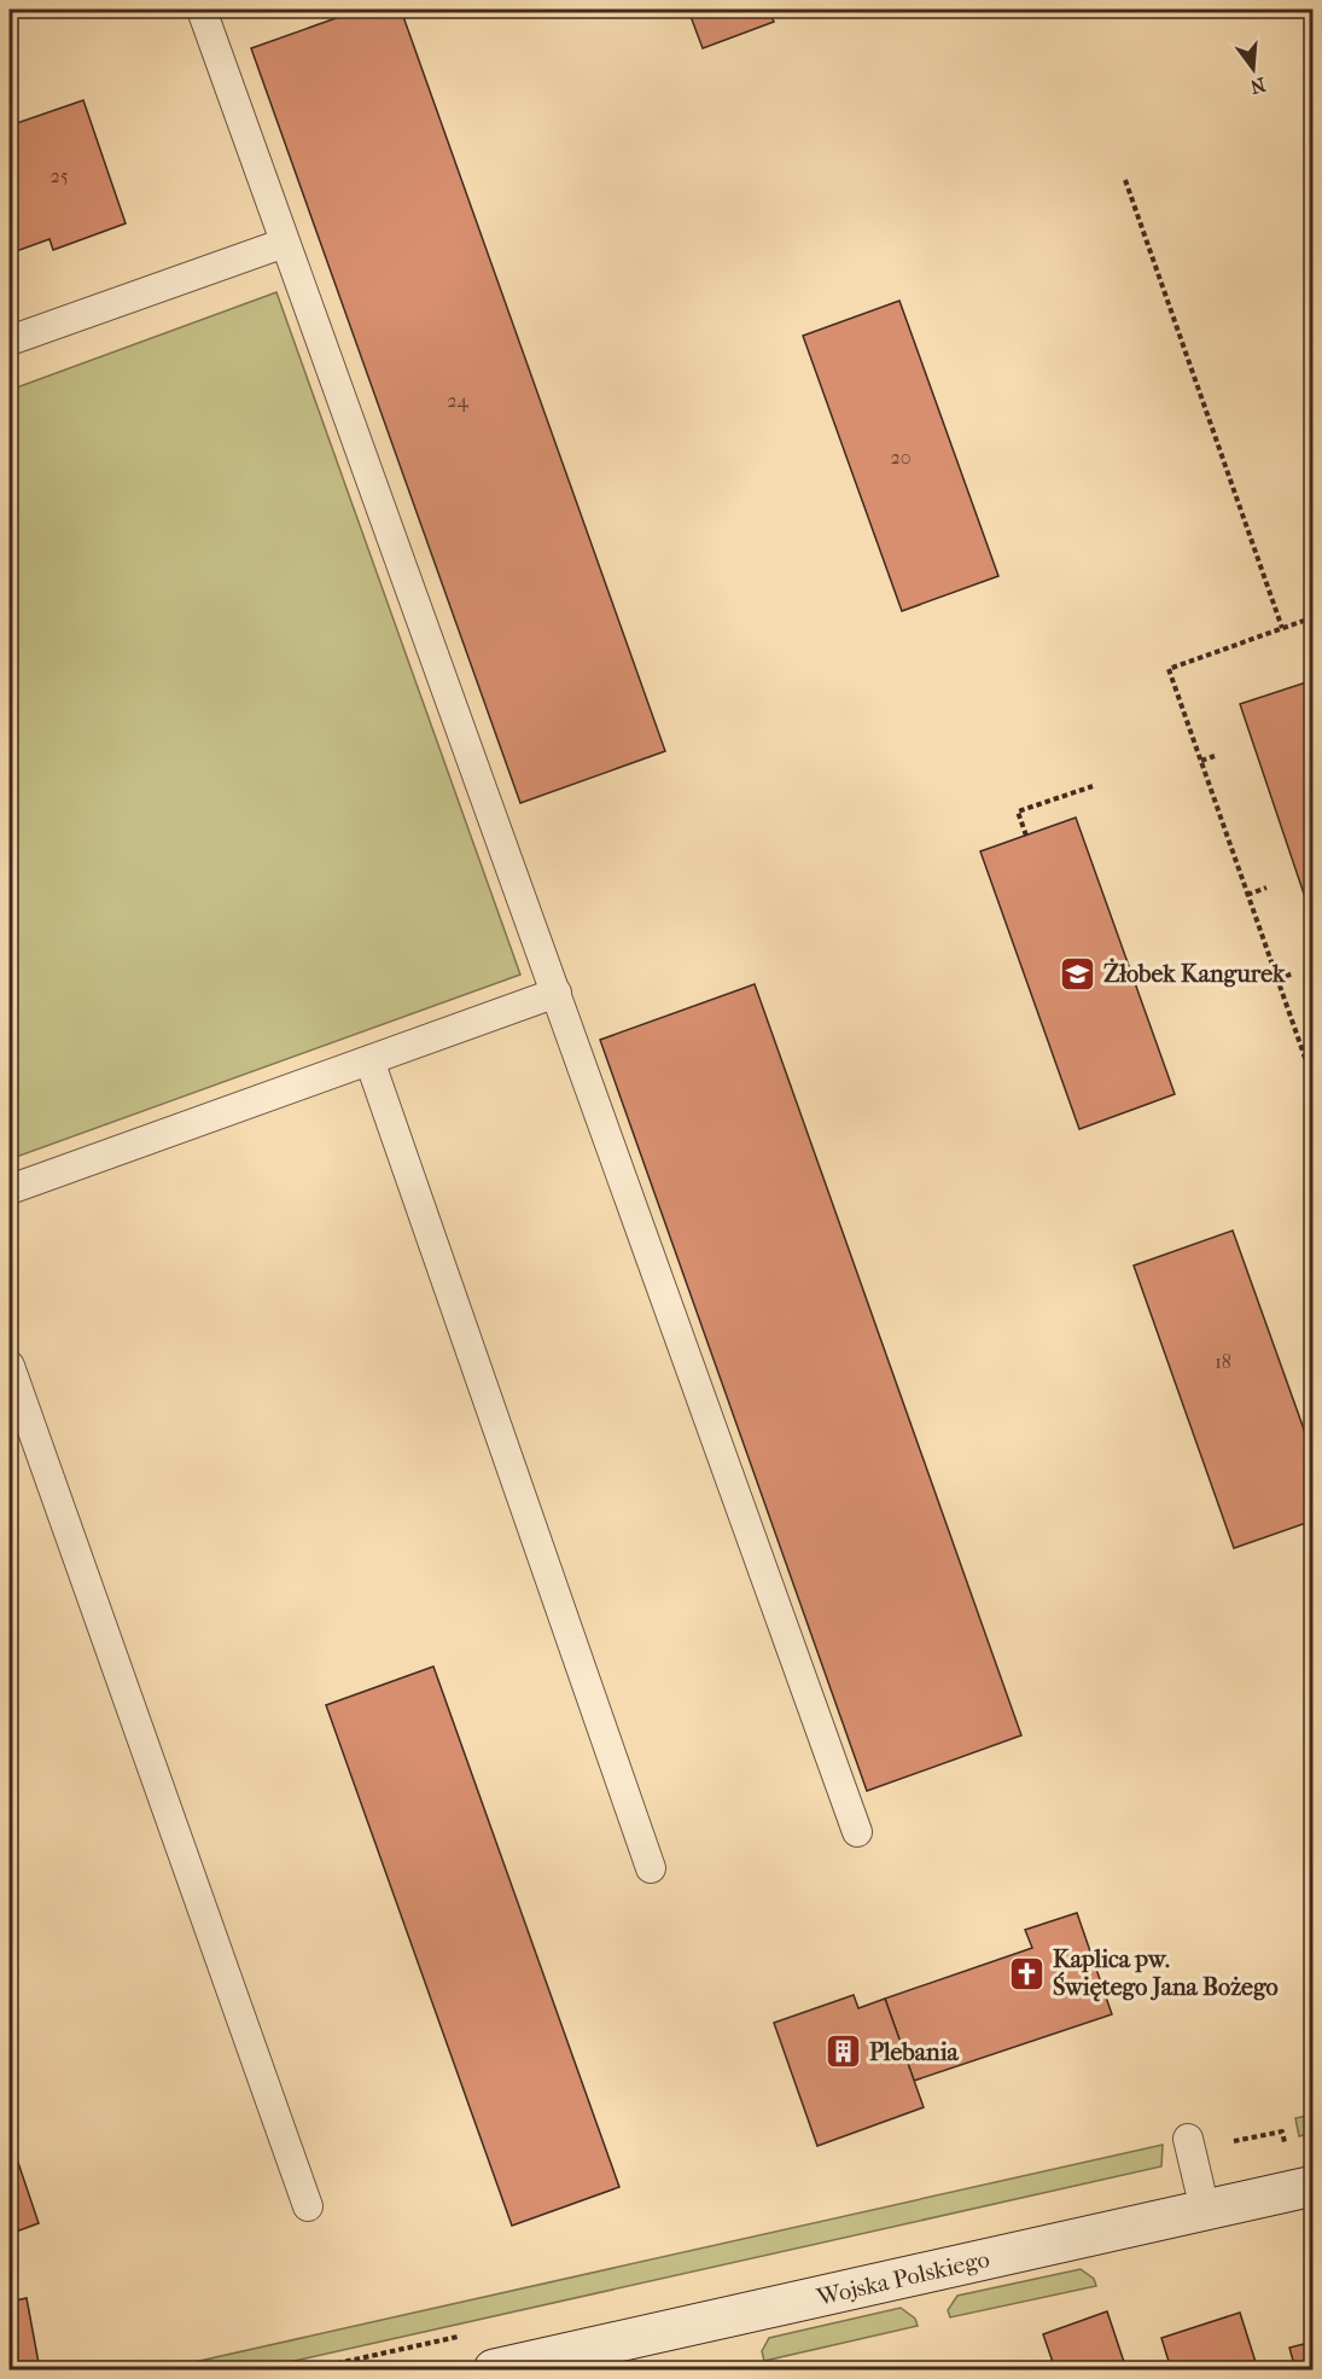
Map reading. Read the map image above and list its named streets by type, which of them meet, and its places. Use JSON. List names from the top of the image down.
{
  "streets": {
    "street": ["Wojska Polskiego"]
  },
  "places": {
    "school or university": ["Żłobek Kangurek"],
    "church": ["Kaplica pw. Świętego Jana Bożego"],
    "building": ["Plebania"]
  },
  "house_numbers": [
    "25",
    "24",
    "20",
    "18"
  ],
  "north": "bottom"
}
